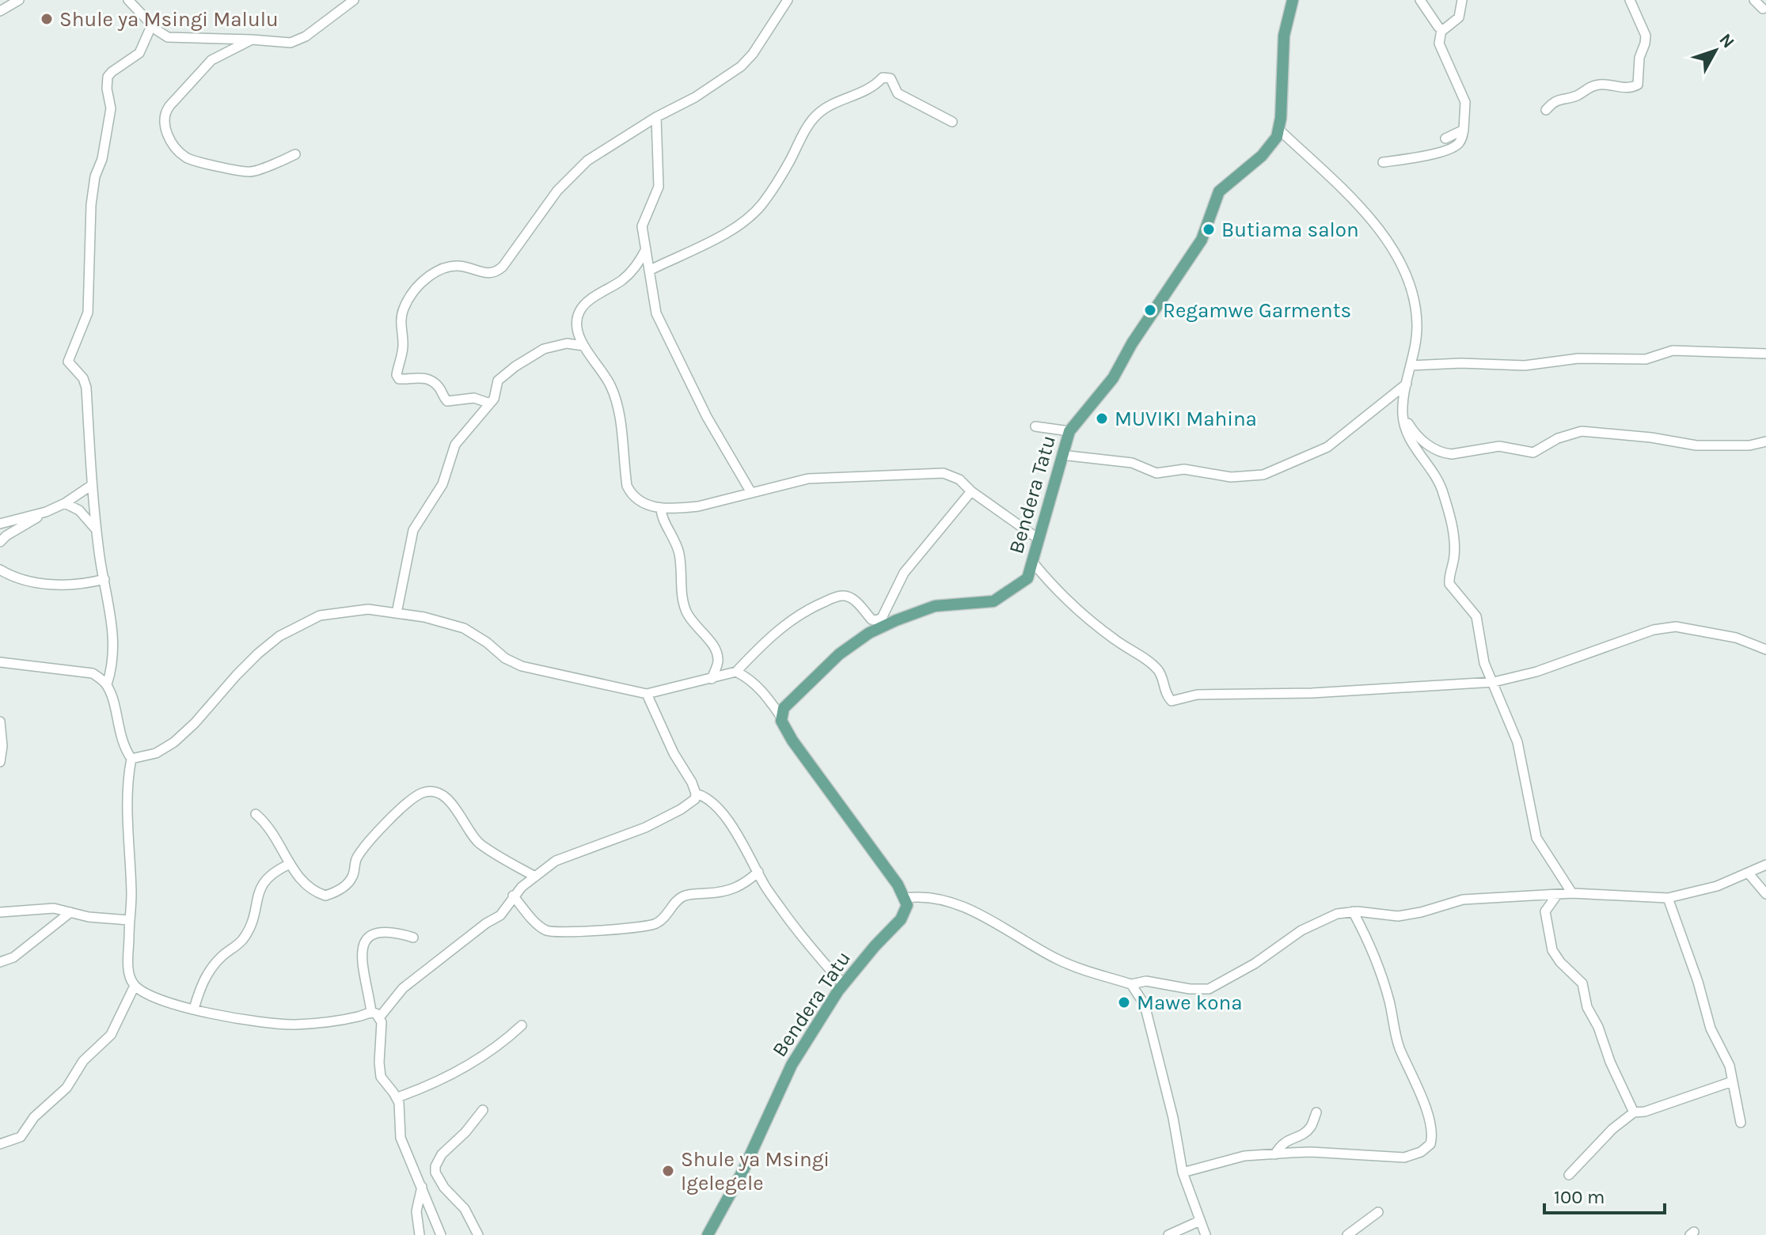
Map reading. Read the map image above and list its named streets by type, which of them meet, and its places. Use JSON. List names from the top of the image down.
{
  "streets": {
    "main road": ["Bendera Tatu"]
  },
  "places": [
    "Shule ya Msingi Malulu",
    "Butiama salon",
    "Regamwe Garments",
    "MUVIKI Mahina",
    "Mawe kona",
    "Shule ya Msingi Igelegele"
  ],
  "scale_bar": "100 m",
  "north": "top right"
}
